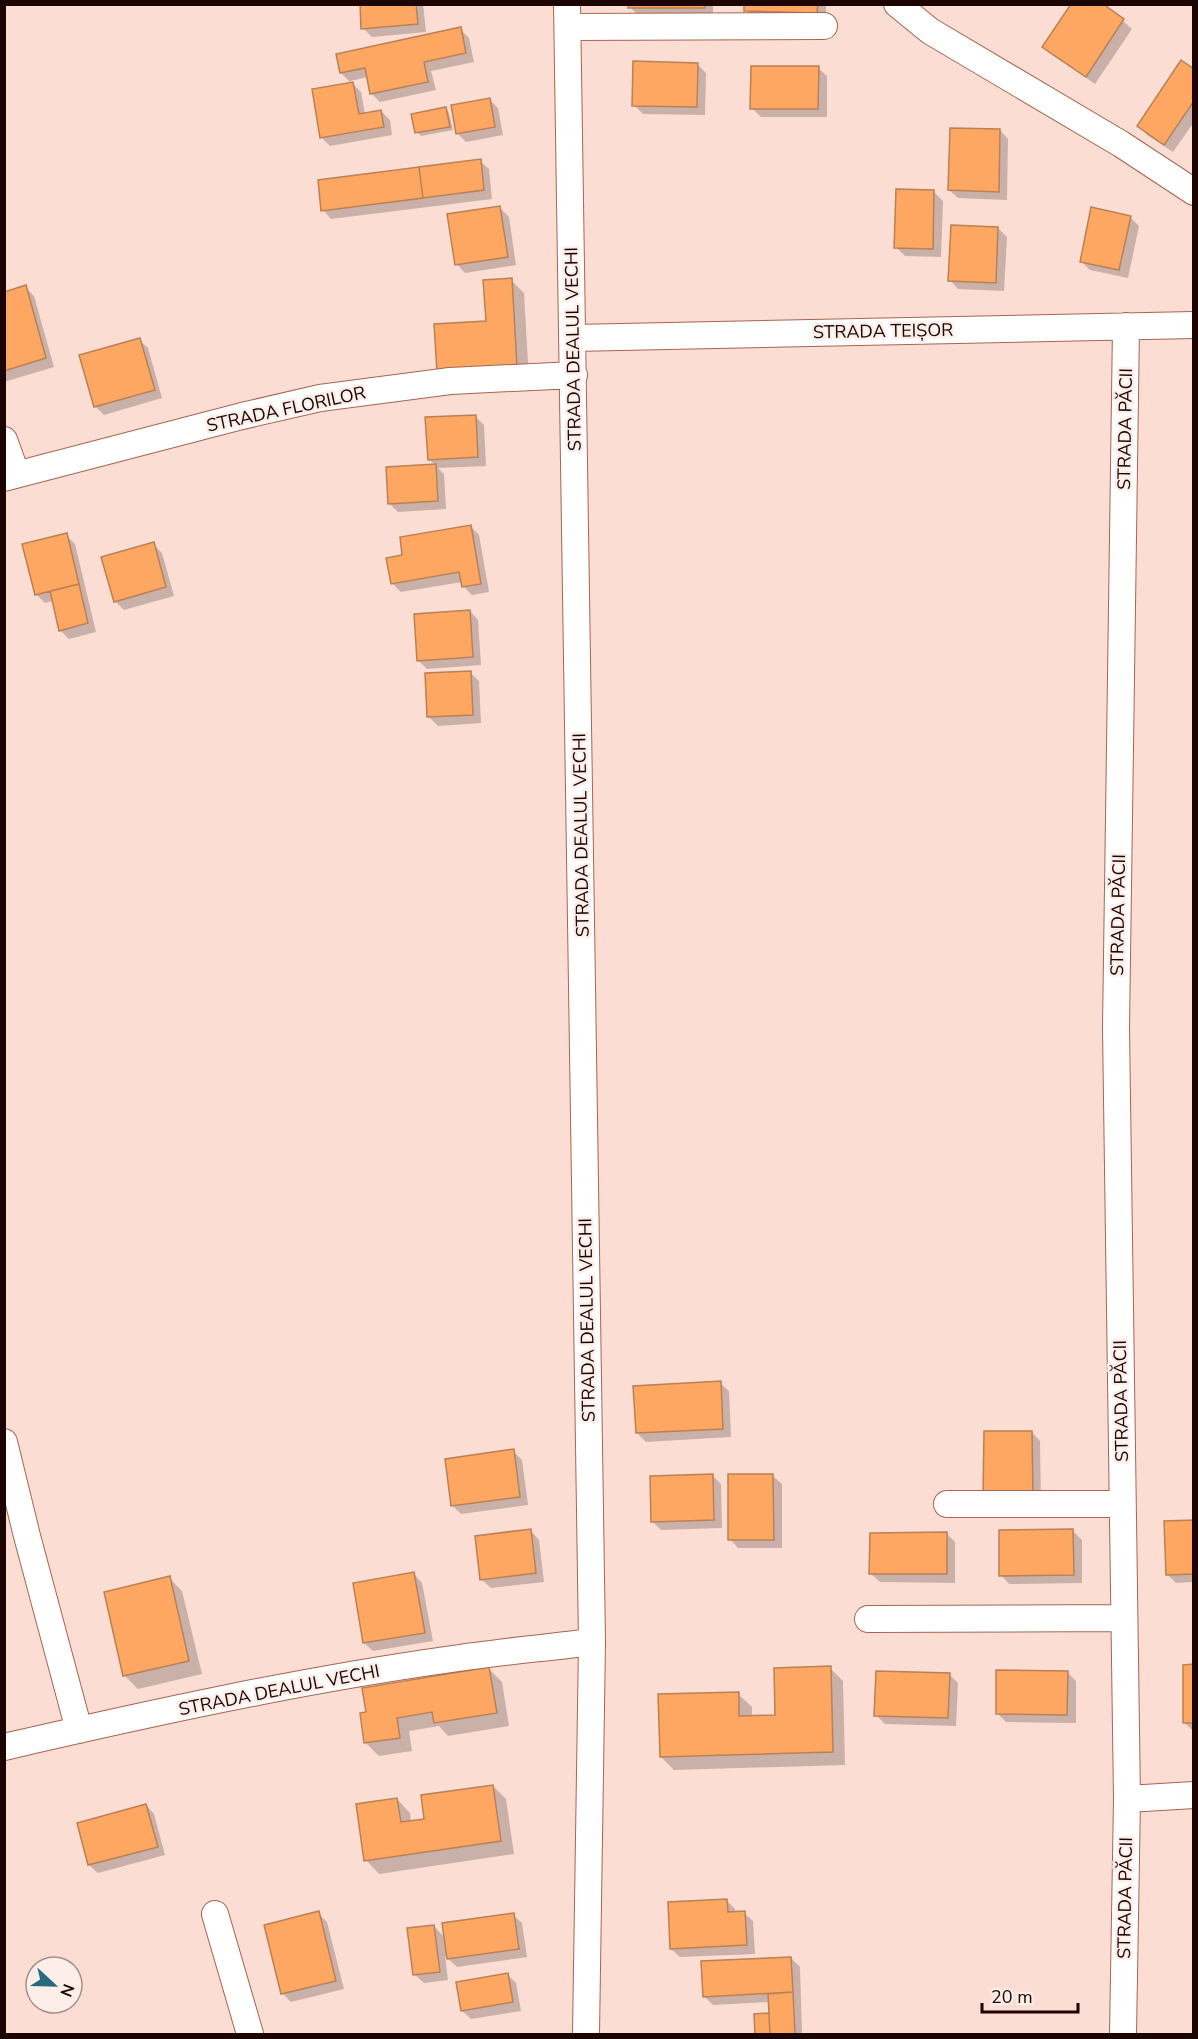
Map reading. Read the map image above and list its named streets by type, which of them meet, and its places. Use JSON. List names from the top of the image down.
{
  "streets": {
    "street": [
      "STRADA TEIȘOR",
      "STRADA DEALUL VECHI",
      "STRADA FLORILOR",
      "STRADA PĂCII"
    ]
  },
  "crossings": [
    ["STRADA TEIȘOR", "STRADA DEALUL VECHI"],
    ["STRADA TEIȘOR", "STRADA PĂCII"],
    ["STRADA DEALUL VECHI", "STRADA FLORILOR"]
  ],
  "scale_bar": "20 m",
  "north": "right"
}
